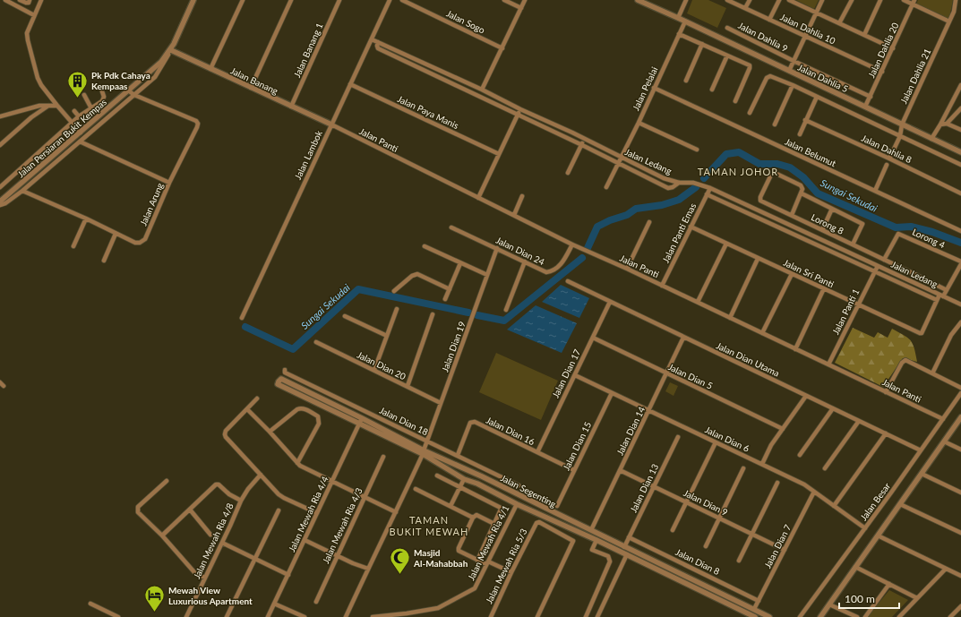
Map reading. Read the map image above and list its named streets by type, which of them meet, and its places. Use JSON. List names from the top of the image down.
{
  "streets": {
    "street": [
      "Jalan Sogo",
      "Jalan Dahlia 10",
      "Jalan Dahlia 9",
      "Jalan Banang 1",
      "Jalan Dahlia 20",
      "Jalan Dahlia 21",
      "Jalan Dahlia 5",
      "Jalan Banang",
      "Jalan Pelalai",
      "Jalan Paya Manis",
      "Jalan Persiaran Bukit Kempas",
      "Jalan Panti",
      "Jalan Dahlia 8",
      "Jalan Belumut",
      "Jalan Lambok",
      "Jalan Ledang",
      "Jalan Arung",
      "Lorong 8",
      "Jalan Panti Emas",
      "Lorong 4",
      "Jalan Dian 24",
      "Jalan Sri Panti",
      "Jalan Panti 1",
      "Jalan Dian 19",
      "Jalan Dian Utama",
      "Jalan Dian 20",
      "Jalan Dian 17",
      "Jalan Dian 5",
      "Jalan Dian 18",
      "Jalan Dian 16",
      "Jalan Dian 14",
      "Jalan Dian 6",
      "Jalan Dian 15",
      "Jalan Dian 13",
      "Jalan Segenting",
      "Jalan Besar",
      "Jalan Dian 9",
      "Jalan Mewah Ria 4/4",
      "Jalan Mewah Ria 4/3",
      "Jalan Mewah Ria 4/8",
      "Jalan Mewah Ria 4/1",
      "Jalan Dian 7",
      "Jalan Dian 8",
      "Jalan Mewah Ria 5/3"
    ]
  },
  "crossings": [
    ["Jalan Dahlia 10", "Jalan Dahlia 20"],
    ["Jalan Dahlia 9", "Jalan Dahlia 20"],
    ["Jalan Banang 1", "Jalan Banang"],
    ["Jalan Dahlia 20", "Jalan Dahlia 5"],
    ["Jalan Dahlia 21", "Jalan Dahlia 5"],
    ["Jalan Dahlia 21", "Jalan Dahlia 8"],
    ["Jalan Dahlia 5", "Jalan Pelalai"],
    ["Jalan Banang", "Jalan Persiaran Bukit Kempas"],
    ["Jalan Banang", "Jalan Panti"],
    ["Jalan Banang", "Jalan Lambok"],
    ["Jalan Pelalai", "Jalan Belumut"],
    ["Jalan Pelalai", "Jalan Ledang"],
    ["Jalan Paya Manis", "Jalan Lambok"],
    ["Jalan Persiaran Bukit Kempas", "Jalan Arung"],
    ["Jalan Panti", "Jalan Lambok"],
    ["Jalan Panti", "Jalan Panti Emas"],
    ["Jalan Panti", "Jalan Dian 24"],
    ["Jalan Panti", "Jalan Panti 1"],
    ["Jalan Panti", "Jalan Besar"],
    ["Jalan Lambok", "Jalan Ledang"],
    ["Jalan Ledang", "Jalan Panti Emas"],
    ["Jalan Ledang", "Jalan Panti 1"],
    ["Lorong 8", "Lorong 4"],
    ["Jalan Panti Emas", "Jalan Sri Panti"],
    ["Jalan Dian 24", "Jalan Dian 19"],
    ["Jalan Sri Panti", "Jalan Panti 1"],
    ["Jalan Dian 19", "Jalan Dian 20"],
    ["Jalan Dian 19", "Jalan Dian 18"],
    ["Jalan Dian 19", "Jalan Segenting"],
    ["Jalan Dian Utama", "Jalan Dian 17"],
    ["Jalan Dian Utama", "Jalan Dian 14"],
    ["Jalan Dian Utama", "Jalan Besar"],
    ["Jalan Dian 17", "Jalan Dian 5"],
    ["Jalan Dian 17", "Jalan Dian 16"],
    ["Jalan Dian 17", "Jalan Dian 6"],
    ["Jalan Dian 5", "Jalan Dian 14"],
    ["Jalan Dian 18", "Jalan Dian 16"],
    ["Jalan Dian 16", "Jalan Dian 15"],
    ["Jalan Dian 14", "Jalan Dian 6"],
    ["Jalan Dian 14", "Jalan Segenting"],
    ["Jalan Dian 14", "Jalan Dian 9"],
    ["Jalan Dian 6", "Jalan Dian 15"],
    ["Jalan Dian 6", "Jalan Besar"],
    ["Jalan Dian 6", "Jalan Dian 7"],
    ["Jalan Dian 13", "Jalan Segenting"],
    ["Jalan Dian 13", "Jalan Dian 9"],
    ["Jalan Dian 13", "Jalan Dian 8"],
    ["Jalan Segenting", "Jalan Mewah Ria 4/4"],
    ["Jalan Segenting", "Jalan Mewah Ria 4/1"],
    ["Jalan Segenting", "Jalan Dian 7"],
    ["Jalan Dian 9", "Jalan Dian 7"],
    ["Jalan Dian 7", "Jalan Dian 8"]
  ],
  "districts": ["TAMAN JOHOR", "TAMAN BUKIT MEWAH"],
  "water": ["Sungai Sekudai"],
  "places": {
    "building": ["Pk Pdk Cahaya Kempaas"],
    "mosque": ["Masjid Al-Mahabbah"],
    "hotel": ["Mewah View Luxurious Apartment"]
  },
  "scale_bar": "100 m"
}
